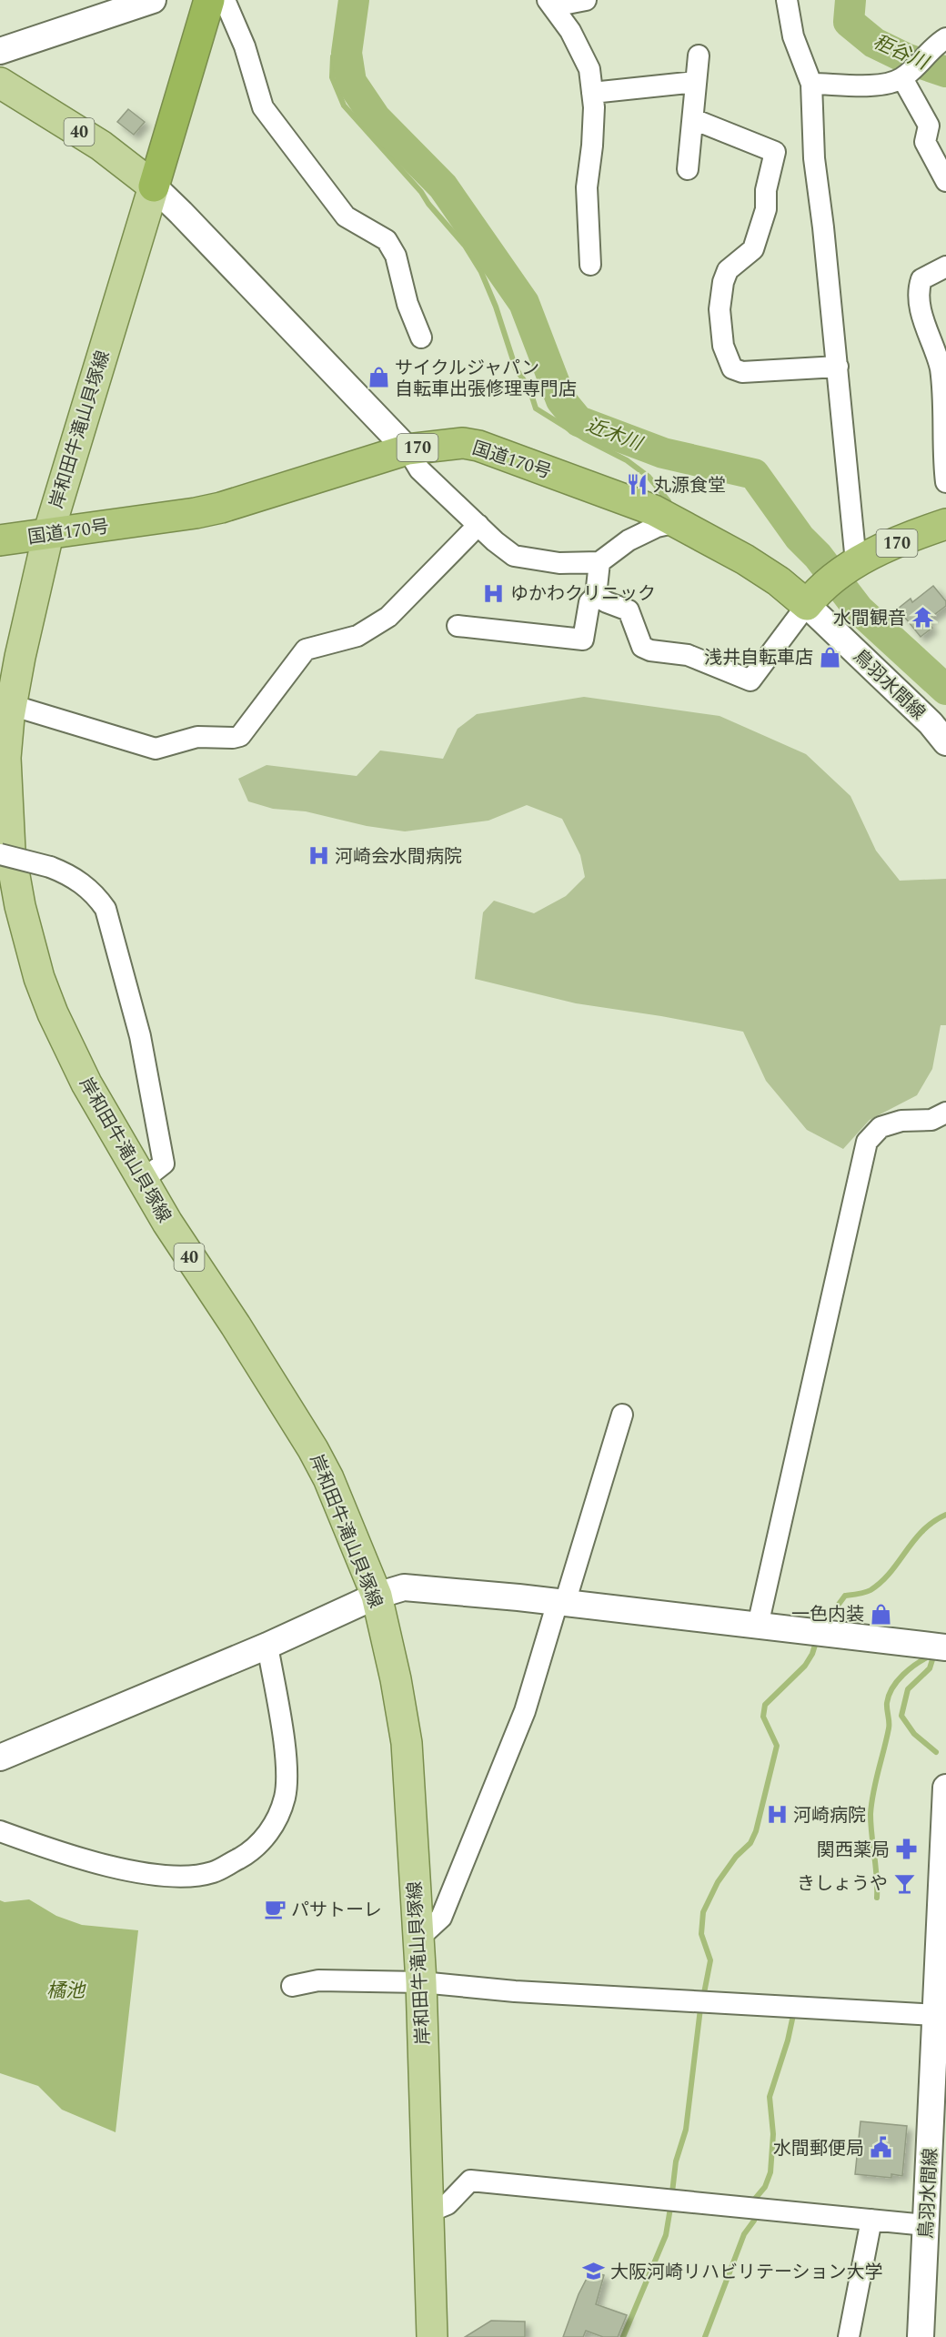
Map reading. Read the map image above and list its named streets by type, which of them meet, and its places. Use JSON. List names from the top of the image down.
{
  "streets": {
    "highway": ["170", "国道170号"],
    "main road": ["40", "岸和田牛滝山貝塚線"],
    "street": ["鳥羽水間線"]
  },
  "crossings": [
    ["40", "岸和田牛滝山貝塚線"],
    ["岸和田牛滝山貝塚線", "国道170号"],
    ["170", "国道170号"],
    ["170", "鳥羽水間線"],
    ["国道170号", "鳥羽水間線"]
  ],
  "water": ["秬谷川", "近木川", "橘池"],
  "places": {
    "shop": ["サイクルジャパン 自転車出張修理専門店", "浅井自転車店", "一色内装"],
    "restaurant": ["丸源食堂"],
    "hospital": ["ゆかわクリニック", "河崎会水間病院", "河崎病院"],
    "temple": ["水間観音"],
    "pharmacy": ["関西薬局"],
    "bar": ["きしょうや"],
    "cafe": ["パサトーレ"],
    "public building": ["水間郵便局"],
    "school or university": ["大阪河崎リハビリテーション大学"]
  }
}
